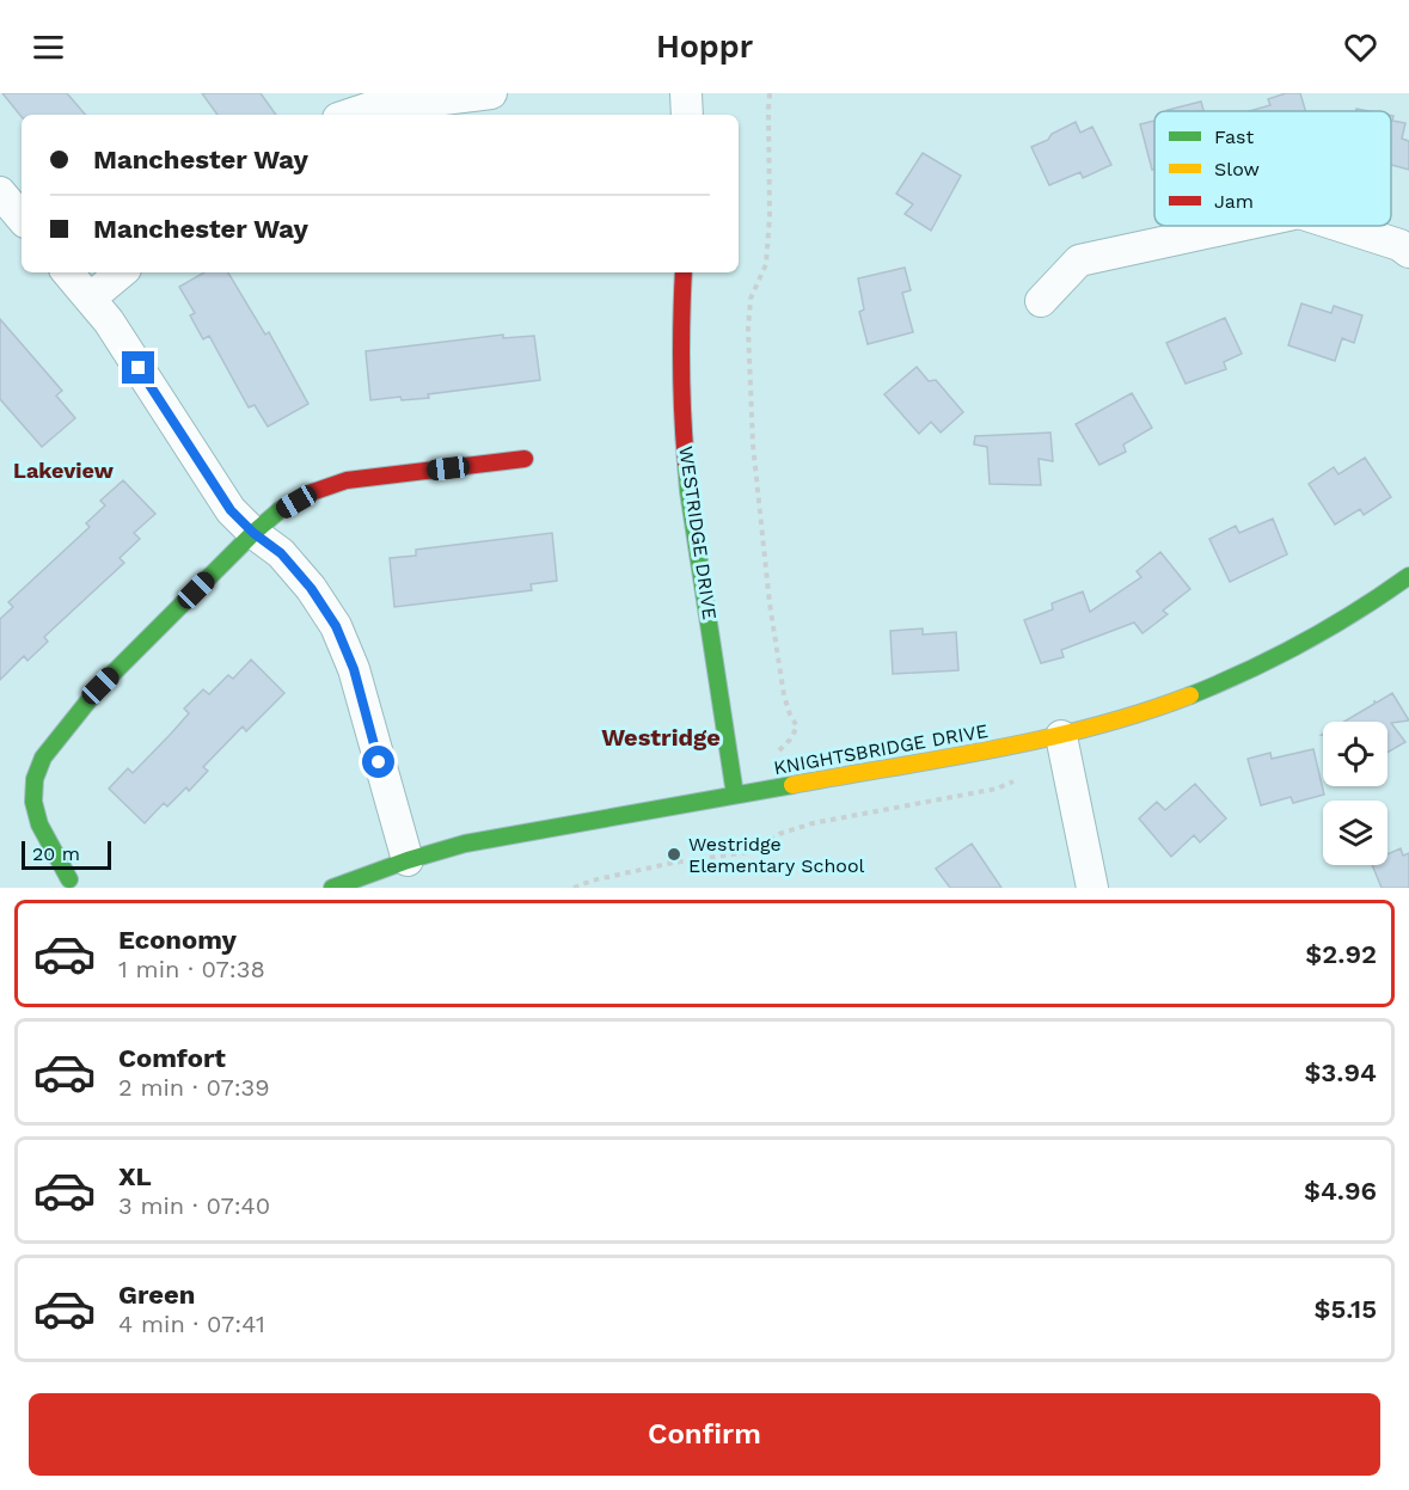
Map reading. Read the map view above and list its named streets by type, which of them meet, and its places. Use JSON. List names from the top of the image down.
{
  "streets": {
    "street": ["WESTRIDGE DRIVE", "KNIGHTSBRIDGE DRIVE"]
  },
  "crossings": [
    ["WESTRIDGE DRIVE", "KNIGHTSBRIDGE DRIVE"]
  ],
  "districts": ["Lakeview", "Westridge"],
  "places": ["Westridge Elementary School"],
  "legend": ["Fast", "Slow", "Jam"],
  "scale_bar": "20 m",
  "page": {
    "header": "Hoppr",
    "banner": ["Manchester Way", "Manchester Way"],
    "scale": "20 m",
    "list": [
      {
        "name": "Economy",
        "note": "1 min · 07:38",
        "value": "$2.92"
      },
      {
        "name": "Comfort",
        "note": "2 min · 07:39",
        "value": "$3.94"
      },
      {
        "name": "XL",
        "note": "3 min · 07:40",
        "value": "$4.96"
      },
      {
        "name": "Green",
        "note": "4 min · 07:41",
        "value": "$5.15"
      }
    ],
    "buttons": "Confirm"
  }
}
